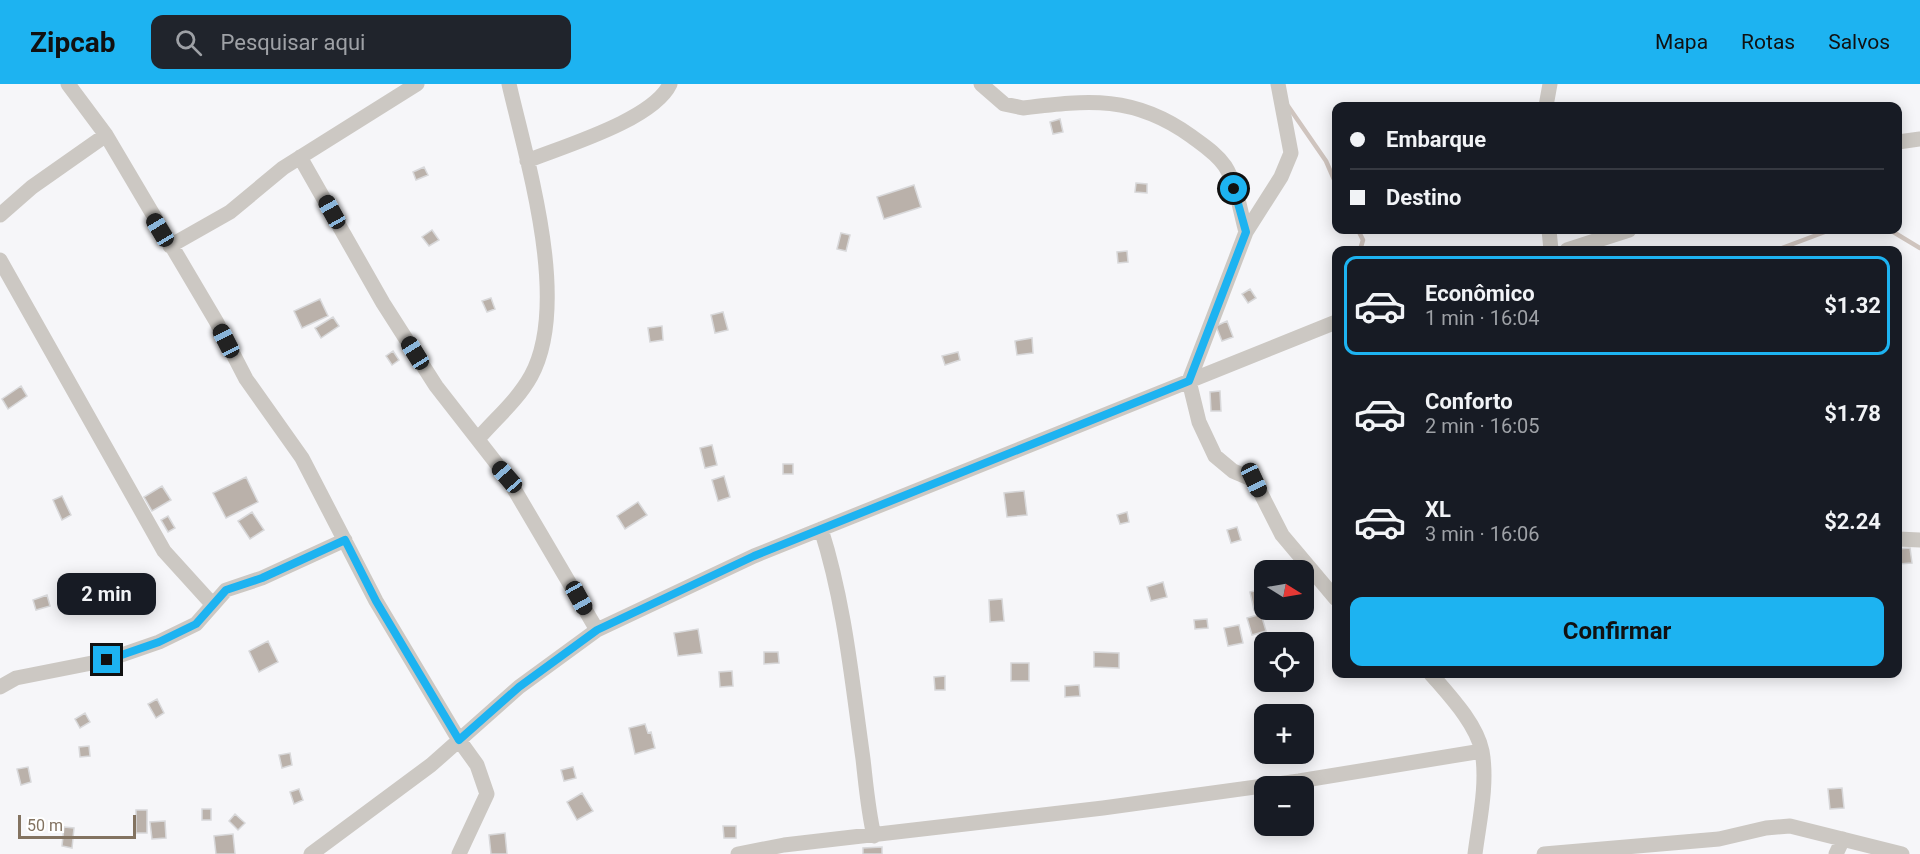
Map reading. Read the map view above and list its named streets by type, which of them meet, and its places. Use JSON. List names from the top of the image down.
{
  "scale_bar": "50 m",
  "north": "right",
  "page": {
    "header": "Zipcab",
    "search": "Pesquisar aqui",
    "nav": ["Mapa", "Rotas", "Salvos"],
    "banner": ["Embarque", "Destino"],
    "list": [
      {
        "name": "Econômico",
        "note": "1 min · 16:04",
        "value": "$1.32"
      },
      {
        "name": "Conforto",
        "note": "2 min · 16:05",
        "value": "$1.78"
      },
      {
        "name": "XL",
        "note": "3 min · 16:06",
        "value": "$2.24"
      }
    ],
    "map_buttons": ["+", "−"],
    "bubble": "2 min",
    "buttons": "Confirmar",
    "scale": "50 m"
  }
}
